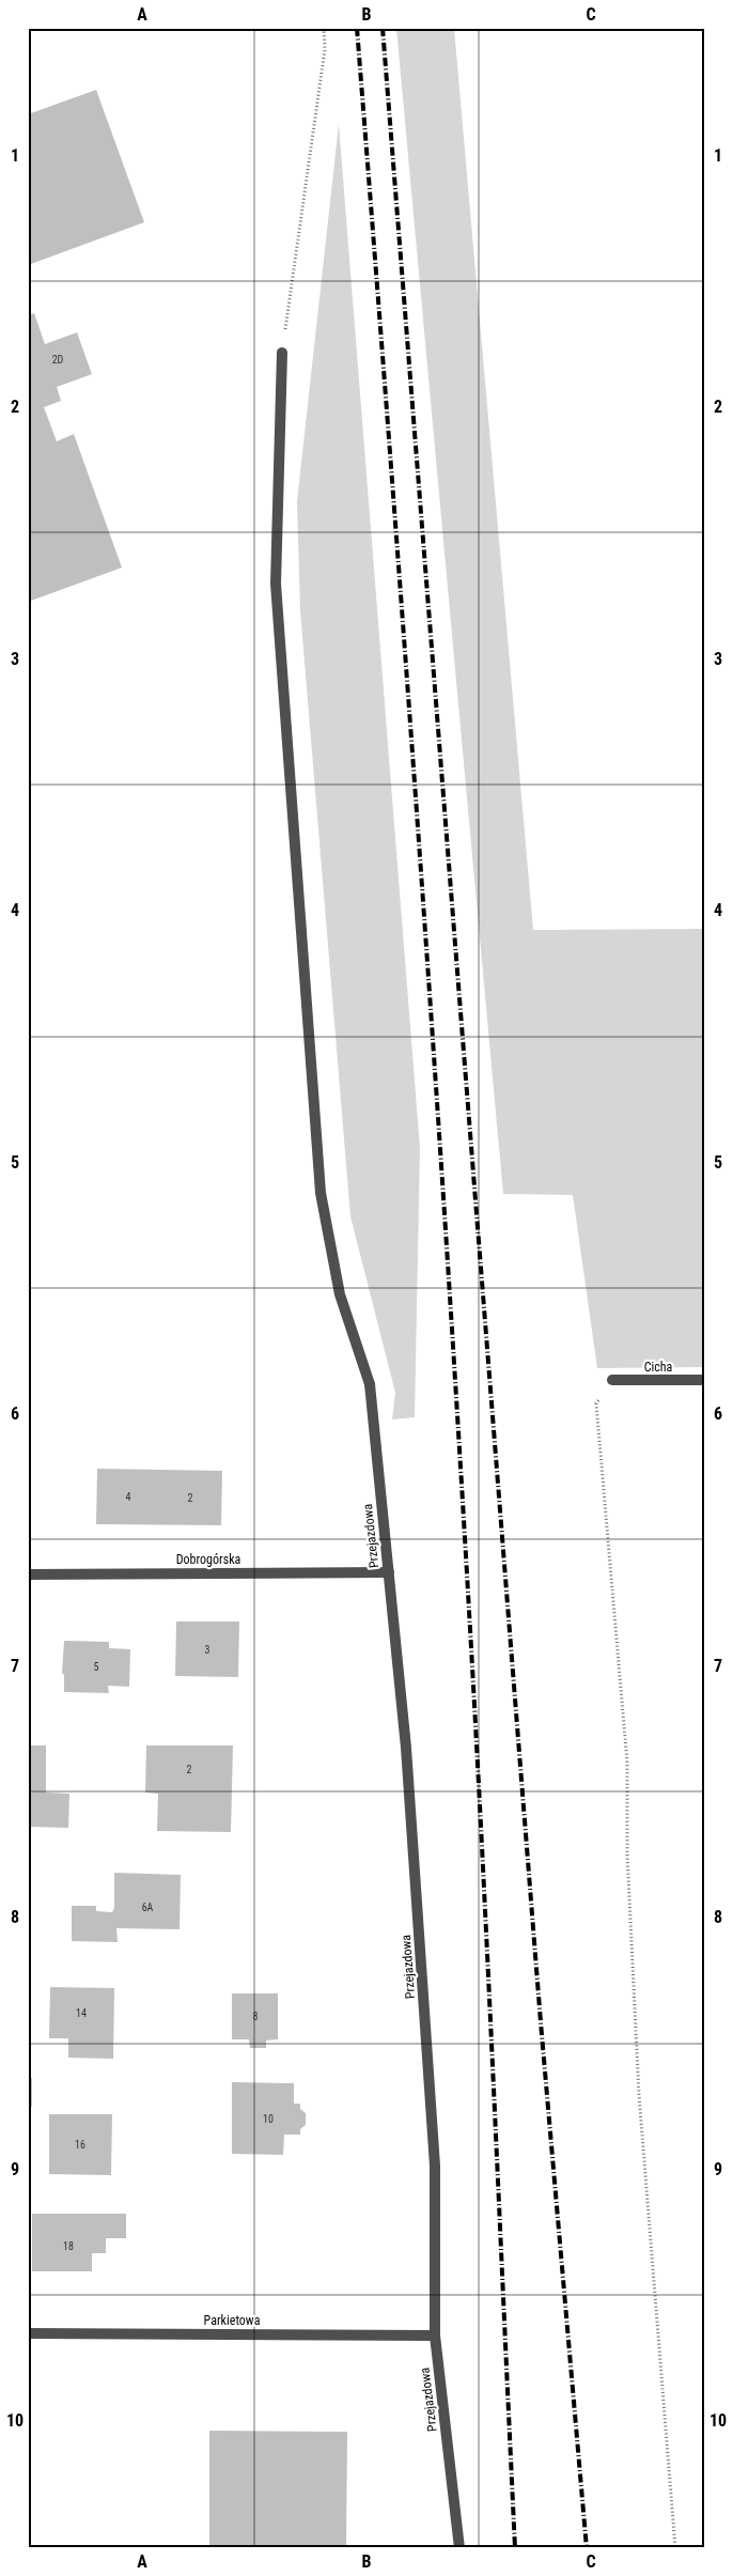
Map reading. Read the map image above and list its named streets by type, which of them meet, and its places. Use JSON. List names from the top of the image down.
{
  "streets": {
    "street": [
      "Cicha",
      "Przejazdowa",
      "Dobrogórska",
      "Parkietowa"
    ]
  },
  "crossings": [
    ["Przejazdowa", "Dobrogórska"],
    ["Przejazdowa", "Parkietowa"]
  ],
  "house_numbers": [
    "2D",
    "4",
    "2",
    "3",
    "5",
    "2",
    "6A",
    "14",
    "8",
    "10",
    "16",
    "18"
  ],
  "grid": {
    "columns": ["A", "B", "C"],
    "rows": [
      "1",
      "2",
      "3",
      "4",
      "5",
      "6",
      "7",
      "8",
      "9",
      "10"
    ]
  }
}
